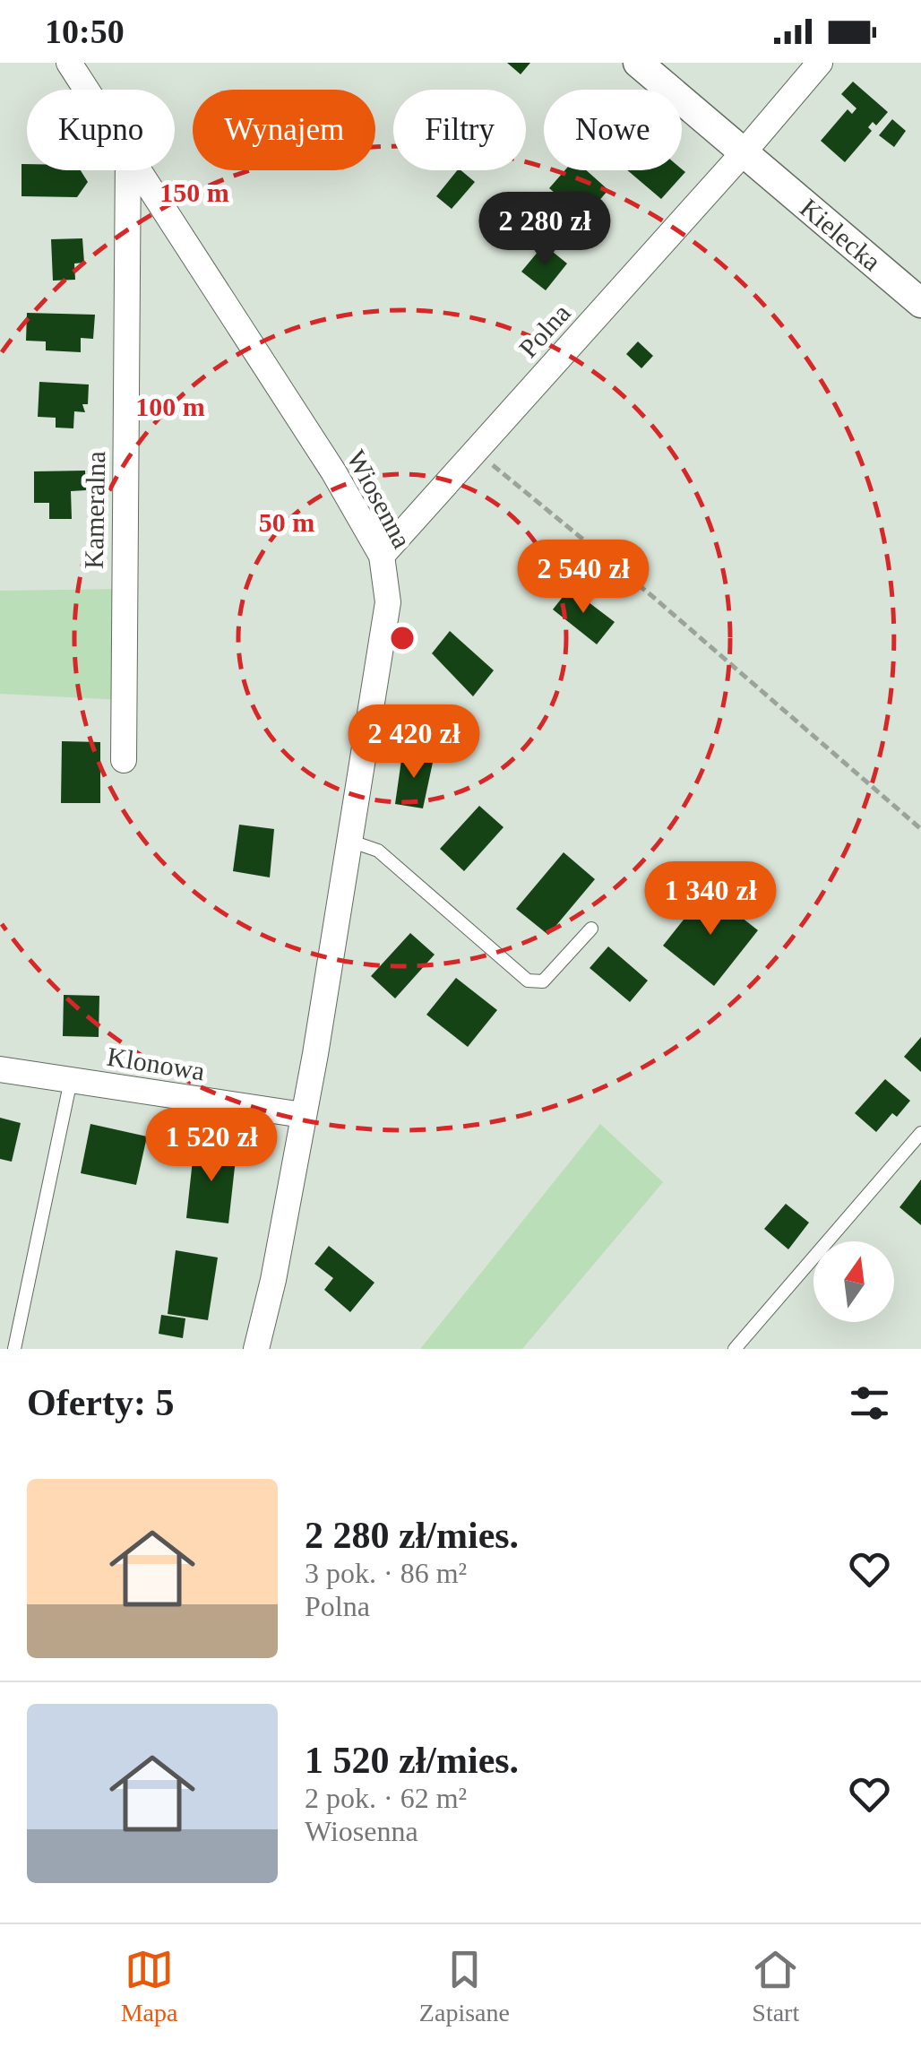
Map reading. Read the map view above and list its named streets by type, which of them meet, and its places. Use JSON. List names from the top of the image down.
{
  "streets": {
    "street": [
      "Kielecka",
      "Polna",
      "Wiosenna",
      "Kameralna",
      "Klonowa"
    ]
  },
  "crossings": [
    ["Kielecka", "Polna"],
    ["Polna", "Wiosenna"],
    ["Wiosenna", "Klonowa"]
  ],
  "north": "top",
  "page": {
    "status": "10:50",
    "chip": [
      "Kupno",
      "Wynajem",
      "Filtry",
      "Nowe"
    ],
    "price": [
      "2 280 zł",
      "2 540 zł",
      "2 420 zł",
      "1 340 zł",
      "1 520 zł"
    ],
    "heading": "Oferty: 5",
    "list": [
      {
        "name": "2 280 zł/mies.",
        "note": "3 pok. · 86 m² · Polna"
      },
      {
        "name": "1 520 zł/mies.",
        "note": "2 pok. · 62 m² · Wiosenna"
      }
    ],
    "tabs": ["Mapa", "Zapisane", "Start"]
  },
  "rings": ["150 m", "100 m", "50 m"]
}
